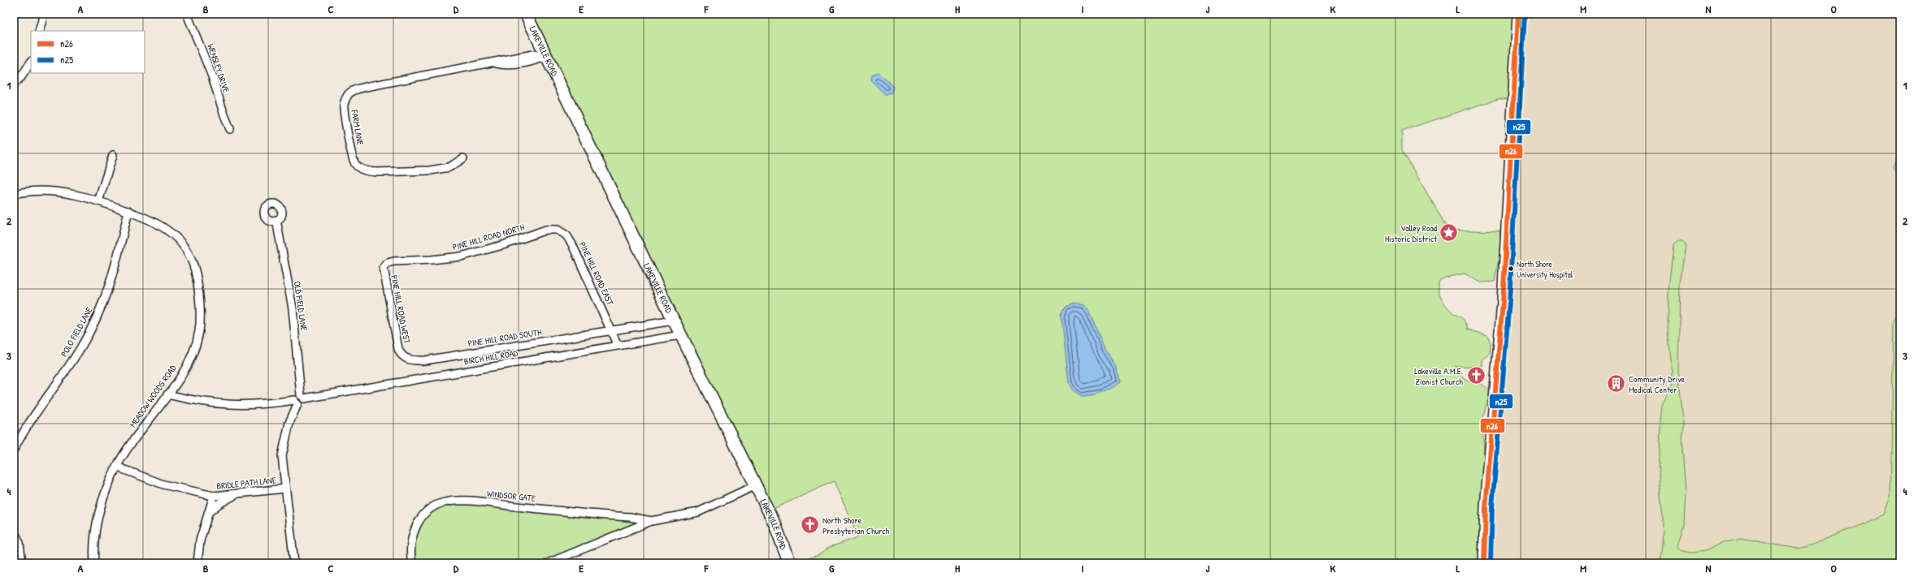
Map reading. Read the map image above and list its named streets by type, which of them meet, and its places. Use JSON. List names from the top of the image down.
{
  "streets": {
    "main road": ["LAKEVILLE ROAD"],
    "street": [
      "WENSLEY DRIVE",
      "FARM LANE",
      "PINE HILL ROAD NORTH",
      "PINE HILL ROAD EAST",
      "OLD FIELD LANE",
      "PINE HILL ROAD WEST",
      "POLO FIELD LANE",
      "PINE HILL ROAD SOUTH",
      "BIRCH HILL ROAD",
      "MEADOW WOODS ROAD",
      "BRIDLE PATH LANE",
      "WINDSOR GATE"
    ]
  },
  "crossings": [
    ["LAKEVILLE ROAD", "FARM LANE"],
    ["LAKEVILLE ROAD", "PINE HILL ROAD SOUTH"],
    ["LAKEVILLE ROAD", "BIRCH HILL ROAD"],
    ["LAKEVILLE ROAD", "WINDSOR GATE"],
    ["PINE HILL ROAD NORTH", "PINE HILL ROAD EAST"],
    ["PINE HILL ROAD NORTH", "PINE HILL ROAD WEST"],
    ["PINE HILL ROAD EAST", "PINE HILL ROAD SOUTH"],
    ["PINE HILL ROAD EAST", "BIRCH HILL ROAD"],
    ["OLD FIELD LANE", "BIRCH HILL ROAD"],
    ["PINE HILL ROAD WEST", "PINE HILL ROAD SOUTH"],
    ["POLO FIELD LANE", "MEADOW WOODS ROAD"],
    ["MEADOW WOODS ROAD", "BRIDLE PATH LANE"]
  ],
  "places": {
    "place": ["Valley Road Historic District"],
    "other": ["North Shore University Hospital"],
    "church": ["Lakeville A.M.E. Zionist Church", "North Shore Presbyterian Church"],
    "building": ["Community Drive Medical Center"]
  },
  "lines": ["transit line n26", "transit line n25"],
  "legend": ["n26", "n25"],
  "grid": {
    "columns": [
      "A",
      "B",
      "C",
      "D",
      "E",
      "F",
      "G",
      "H",
      "I",
      "J",
      "K",
      "L",
      "M",
      "N",
      "O"
    ],
    "rows": [
      "1",
      "2",
      "3",
      "4"
    ]
  }
}
